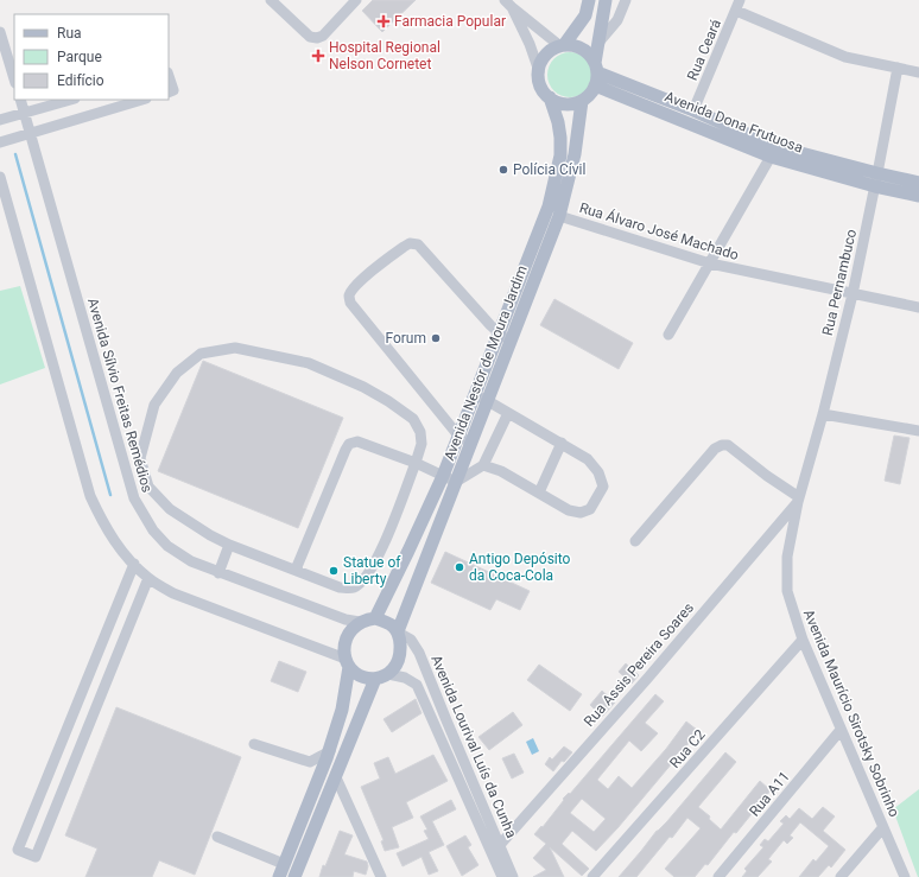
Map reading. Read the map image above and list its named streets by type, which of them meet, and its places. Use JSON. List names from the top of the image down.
{
  "streets": {
    "main road": ["Avenida Dona Frutuosa", "Avenida Nestor de Moura Jardim"],
    "street": [
      "Rua Ceará",
      "Rua Álvaro José Machado",
      "Rua Pernambuco",
      "Avenida Sílvio Freitas Remédios",
      "Rua Assis Pereira Soares",
      "Avenida Maurício Sirotsky Sobrinho",
      "Avenida Lourival Luís da Cunha",
      "Rua C2",
      "Rua A11"
    ]
  },
  "crossings": [
    ["Rua Ceará", "Avenida Dona Frutuosa"],
    ["Avenida Dona Frutuosa", "Rua Pernambuco"],
    ["Avenida Dona Frutuosa", "Avenida Nestor de Moura Jardim"],
    ["Rua Álvaro José Machado", "Rua Pernambuco"],
    ["Rua Álvaro José Machado", "Avenida Nestor de Moura Jardim"],
    ["Rua Pernambuco", "Rua Assis Pereira Soares"],
    ["Rua Pernambuco", "Avenida Maurício Sirotsky Sobrinho"],
    ["Avenida Nestor de Moura Jardim", "Avenida Sílvio Freitas Remédios"],
    ["Avenida Nestor de Moura Jardim", "Avenida Lourival Luís da Cunha"],
    ["Avenida Sílvio Freitas Remédios", "Avenida Lourival Luís da Cunha"],
    ["Rua Assis Pereira Soares", "Avenida Maurício Sirotsky Sobrinho"],
    ["Rua Assis Pereira Soares", "Avenida Lourival Luís da Cunha"],
    ["Avenida Maurício Sirotsky Sobrinho", "Rua C2"],
    ["Avenida Maurício Sirotsky Sobrinho", "Rua A11"]
  ],
  "places": {
    "health": ["Farmacia Popular", "Hospital Regional Nelson Cornetet"],
    "other": [
      "Polícia Cívil",
      "Forum",
      "Antigo Depósito da Coca-Cola",
      "Statue of Liberty"
    ]
  },
  "legend": ["Rua", "Parque", "Edifício"]
}
